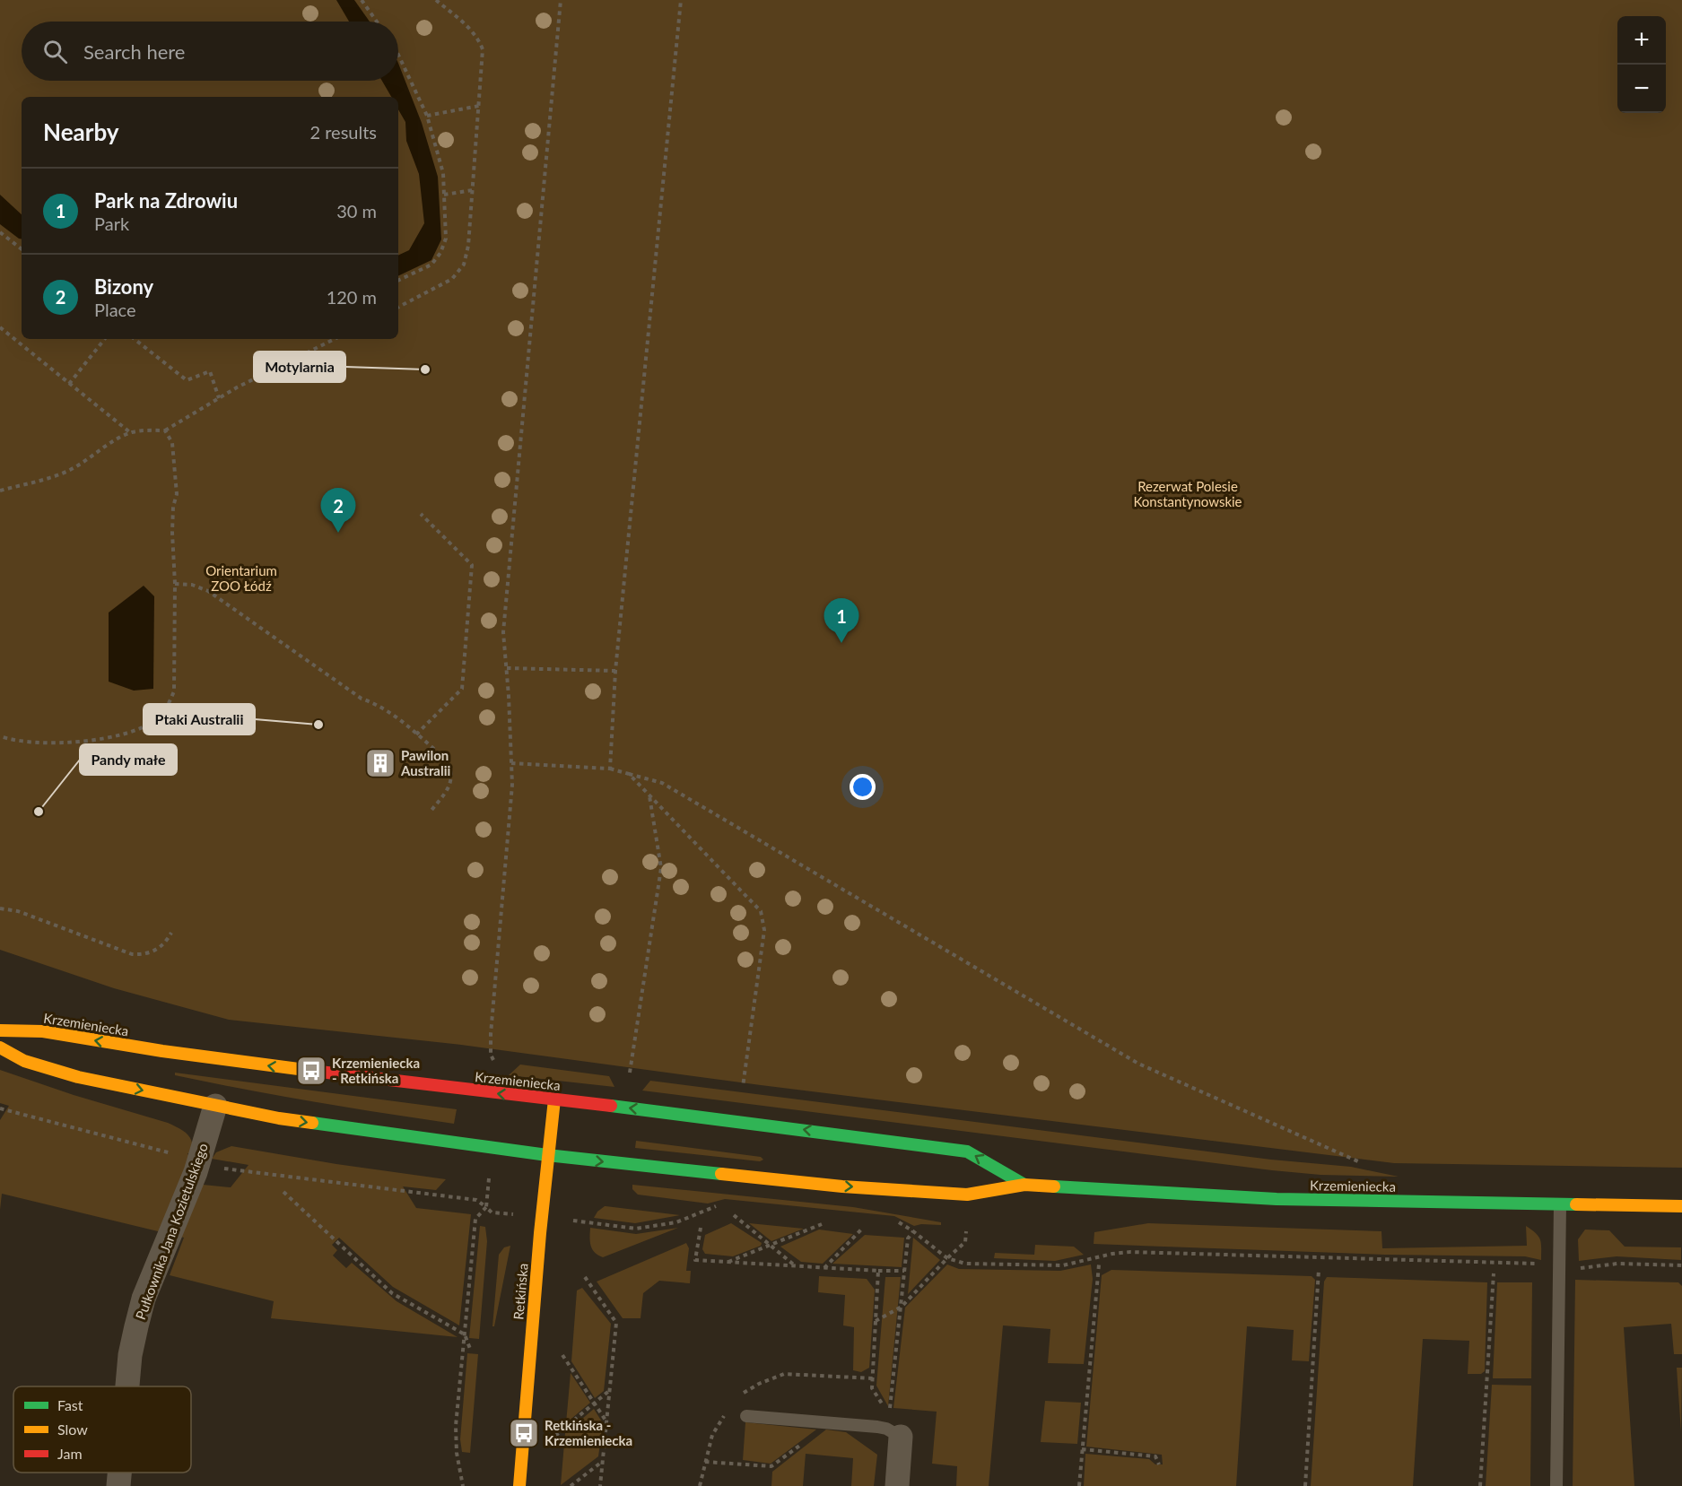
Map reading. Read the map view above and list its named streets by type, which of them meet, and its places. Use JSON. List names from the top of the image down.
{
  "streets": {
    "main road": ["Krzemieniecka", "Retkińska"],
    "street": ["Pułkownika Jana Kozietulskiego"]
  },
  "crossings": [
    ["Krzemieniecka", "Pułkownika Jana Kozietulskiego"],
    ["Krzemieniecka", "Retkińska"]
  ],
  "parks": ["Rezerwat Polesie Konstantynowskie", "Orientarium ZOO Łódź"],
  "places": {
    "other": ["Motylarnia", "Ptaki Australii", "Pandy małe"],
    "building": ["Pawilon Australii"],
    "bus stop": ["Krzemieniecka - Retkińska", "Retkińska - Krzemieniecka"]
  },
  "legend": ["Fast", "Slow", "Jam"],
  "page": {
    "map_buttons": ["+", "−"],
    "search": "Search here",
    "heading": ["Nearby", "2 results"],
    "list": [
      {
        "mark": "1",
        "name": "Park na Zdrowiu",
        "note": "Park",
        "value": "30 m"
      },
      {
        "mark": "2",
        "name": "Bizony",
        "note": "Place",
        "value": "120 m"
      }
    ],
    "pins": ["2", "1"]
  }
}
